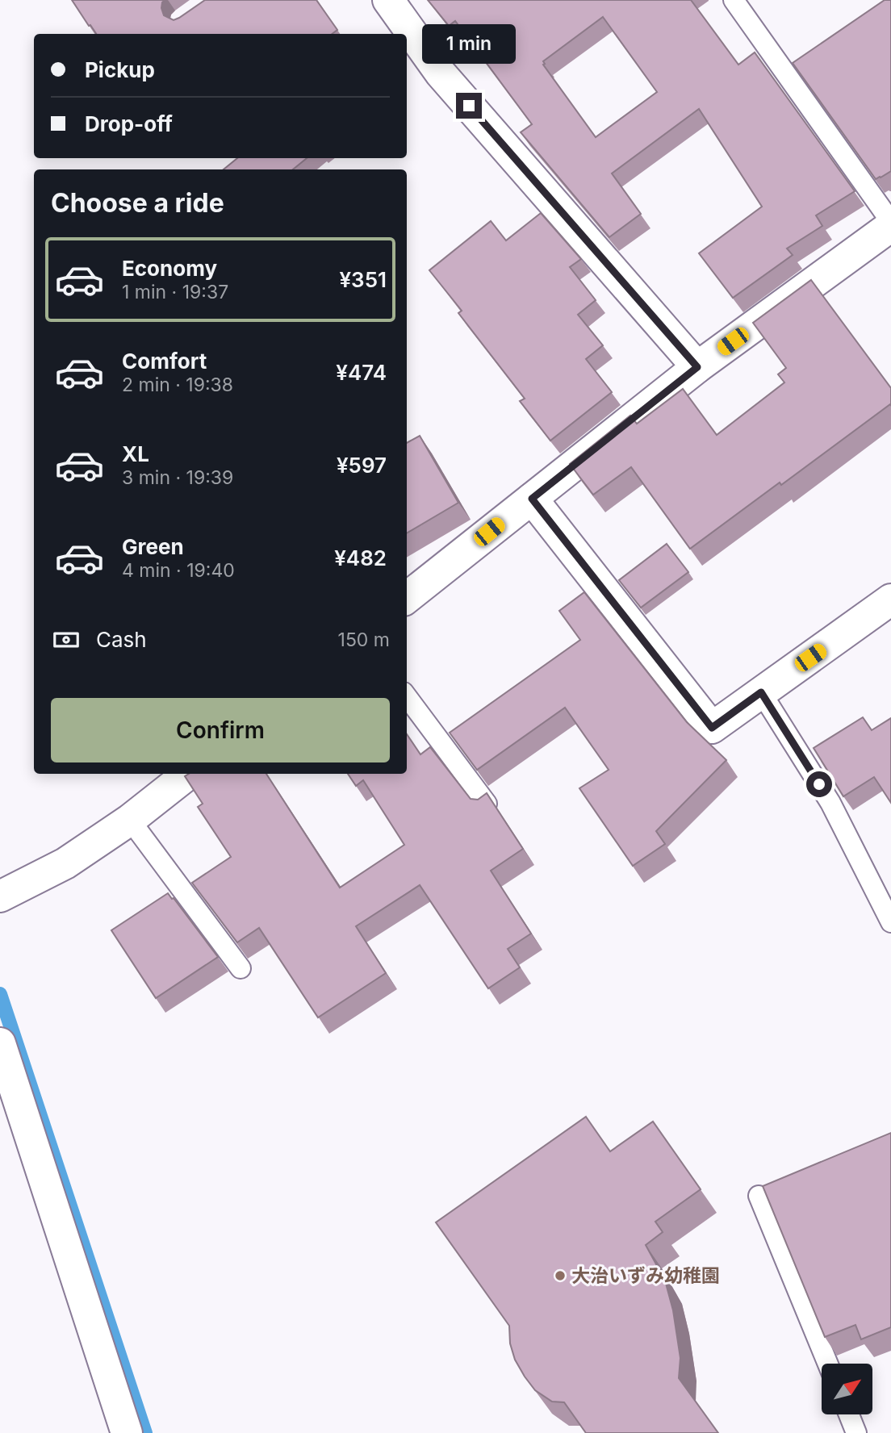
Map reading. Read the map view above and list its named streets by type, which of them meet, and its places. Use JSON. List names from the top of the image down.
{
  "places": ["大治いずみ幼稚園"],
  "north": "top right",
  "page": {
    "bubble": "1 min",
    "banner": ["Pickup", "Drop-off"],
    "heading": "Choose a ride",
    "list": [
      {
        "name": "Economy",
        "note": "1 min · 19:37",
        "value": "¥351"
      },
      {
        "name": "Comfort",
        "note": "2 min · 19:38",
        "value": "¥474"
      },
      {
        "name": "XL",
        "note": "3 min · 19:39",
        "value": "¥597"
      },
      {
        "name": "Green",
        "note": "4 min · 19:40",
        "value": "¥482"
      }
    ],
    "pay": ["Cash", "150 m"],
    "buttons": "Confirm"
  }
}
